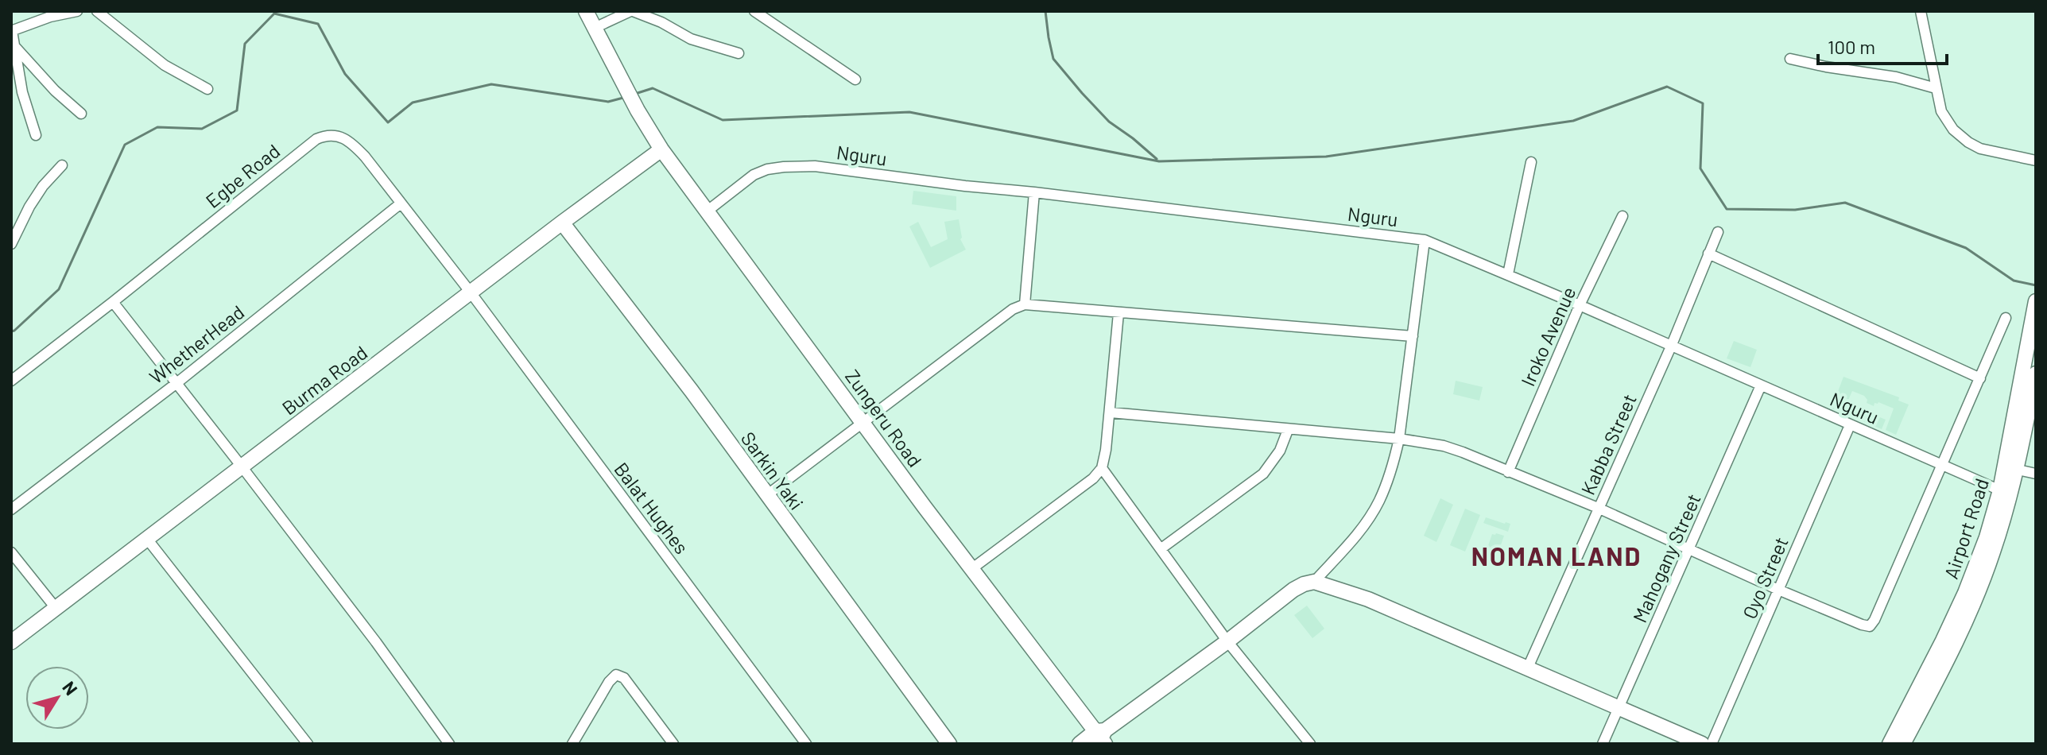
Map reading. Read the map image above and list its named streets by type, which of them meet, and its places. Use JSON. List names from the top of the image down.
{
  "streets": {
    "street": [
      "Nguru",
      "Egbe Road",
      "Iroko Avenue",
      "WhetherHead",
      "Burma Road",
      "Zungeru Road",
      "Kabba Street",
      "Sarkin Yaki",
      "Balat Hughes",
      "Airport Road",
      "Mahogany Street",
      "Oyo Street"
    ]
  },
  "crossings": [
    ["Nguru", "Iroko Avenue"],
    ["Nguru", "Zungeru Road"],
    ["Nguru", "Kabba Street"],
    ["Nguru", "Airport Road"],
    ["Nguru", "Mahogany Street"],
    ["Nguru", "Oyo Street"],
    ["Egbe Road", "WhetherHead"],
    ["Egbe Road", "Burma Road"],
    ["Egbe Road", "Balat Hughes"],
    ["Burma Road", "Zungeru Road"],
    ["Burma Road", "Sarkin Yaki"],
    ["Burma Road", "Balat Hughes"]
  ],
  "districts": ["NOMAN LAND"],
  "scale_bar": "100 m",
  "north": "top right"
}
